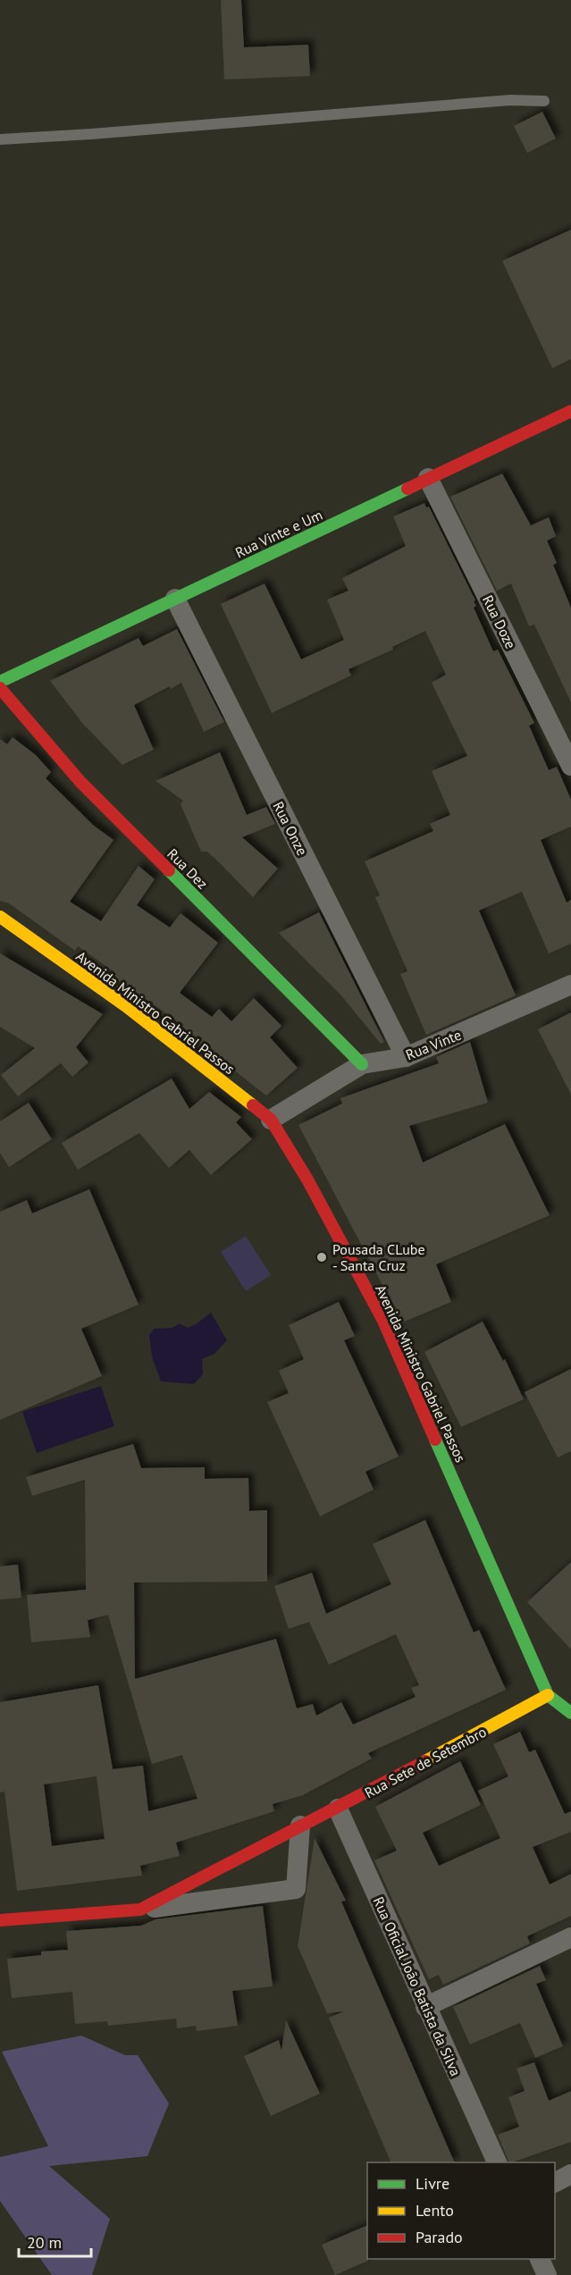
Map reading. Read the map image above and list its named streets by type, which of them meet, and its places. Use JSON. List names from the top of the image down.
{
  "streets": {
    "street": [
      "Rua Vinte e Um",
      "Rua Doze",
      "Rua Onze",
      "Rua Dez",
      "Avenida Ministro Gabriel Passos",
      "Rua Vinte",
      "Rua Sete de Setembro",
      "Rua Oficial João Batista da Silva"
    ]
  },
  "crossings": [
    ["Rua Vinte e Um", "Rua Doze"],
    ["Rua Vinte e Um", "Rua Onze"],
    ["Rua Onze", "Rua Vinte"],
    ["Rua Dez", "Rua Vinte"],
    ["Avenida Ministro Gabriel Passos", "Rua Vinte"],
    ["Avenida Ministro Gabriel Passos", "Rua Sete de Setembro"],
    ["Rua Sete de Setembro", "Rua Oficial João Batista da Silva"]
  ],
  "places": ["Pousada CLube - Santa Cruz"],
  "legend": ["Livre", "Lento", "Parado"],
  "scale_bar": "20 m"
}
